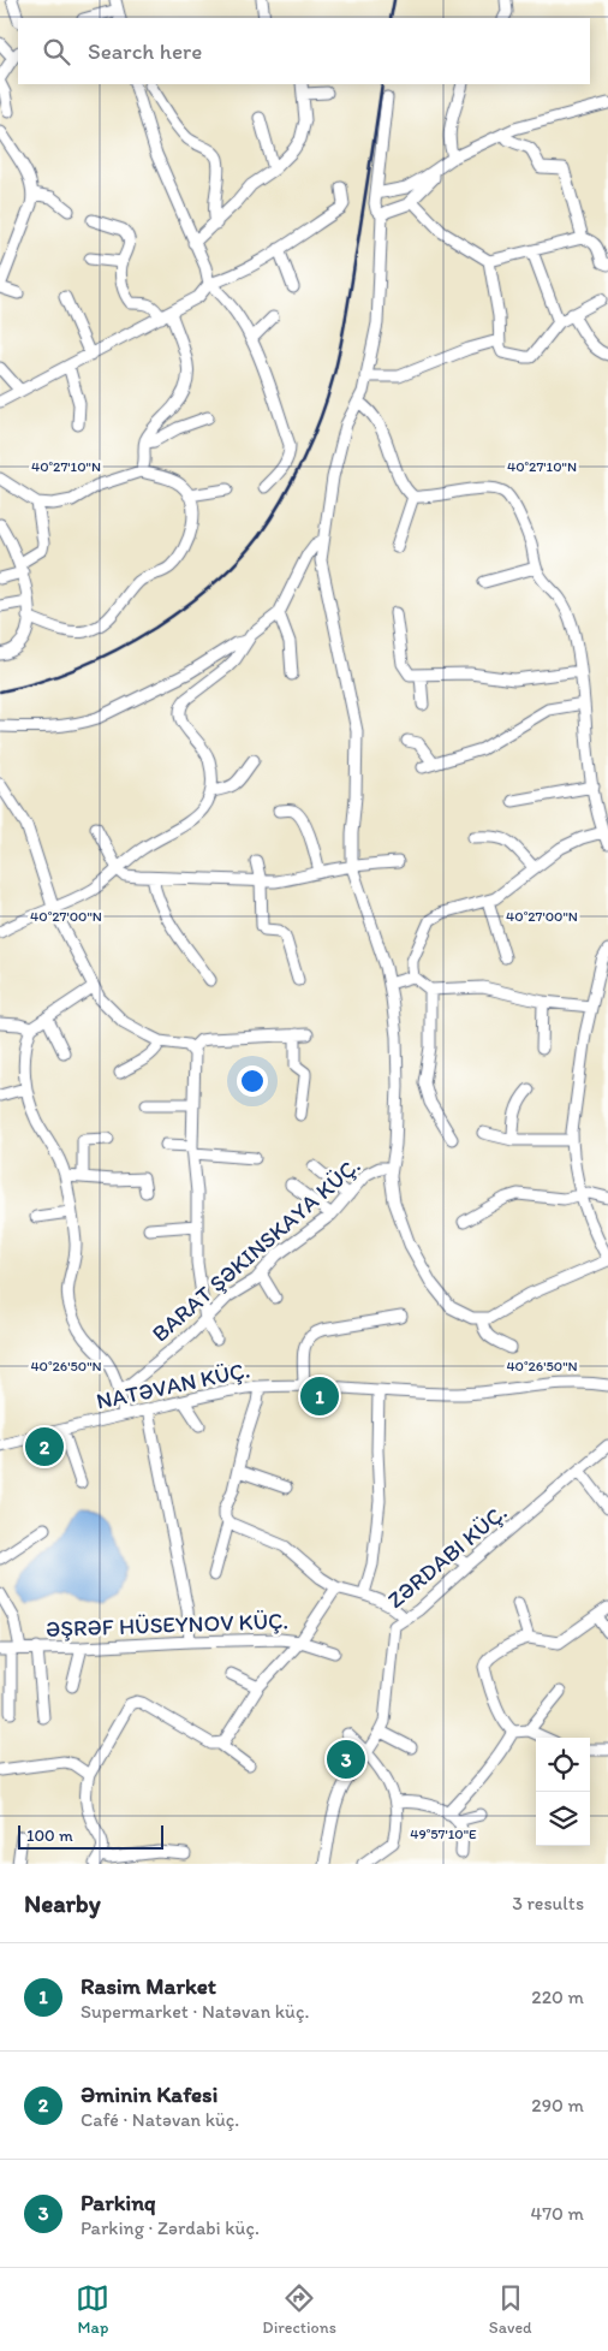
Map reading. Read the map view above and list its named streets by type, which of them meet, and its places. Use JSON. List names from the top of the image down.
{
  "streets": {
    "street": [
      "BARAT ŞƏKINSKAYA KÜÇ.",
      "NATƏVAN KÜÇ.",
      "ZƏRDABI KÜÇ.",
      "ƏŞRƏF HÜSEYNOV KÜÇ."
    ]
  },
  "scale_bar": "100 m",
  "page": {
    "search": "Search here",
    "pins": ["1", "2", "3"],
    "scale": "100 m",
    "heading": ["Nearby", "3 results"],
    "list": [
      {
        "mark": "1",
        "name": "Rasim Market",
        "note": "Supermarket · Natəvan küç.",
        "value": "220 m"
      },
      {
        "mark": "2",
        "name": "Əminin Kafesi",
        "note": "Café · Natəvan küç.",
        "value": "290 m"
      },
      {
        "mark": "3",
        "name": "Parkinq",
        "note": "Parking · Zərdabi küç.",
        "value": "470 m"
      }
    ],
    "nav": ["Map", "Directions", "Saved"]
  },
  "coordinates": [
    "40°27'10\"N",
    "40°27'00\"N",
    "40°26'50\"N",
    "49°57'10\"E"
  ]
}
